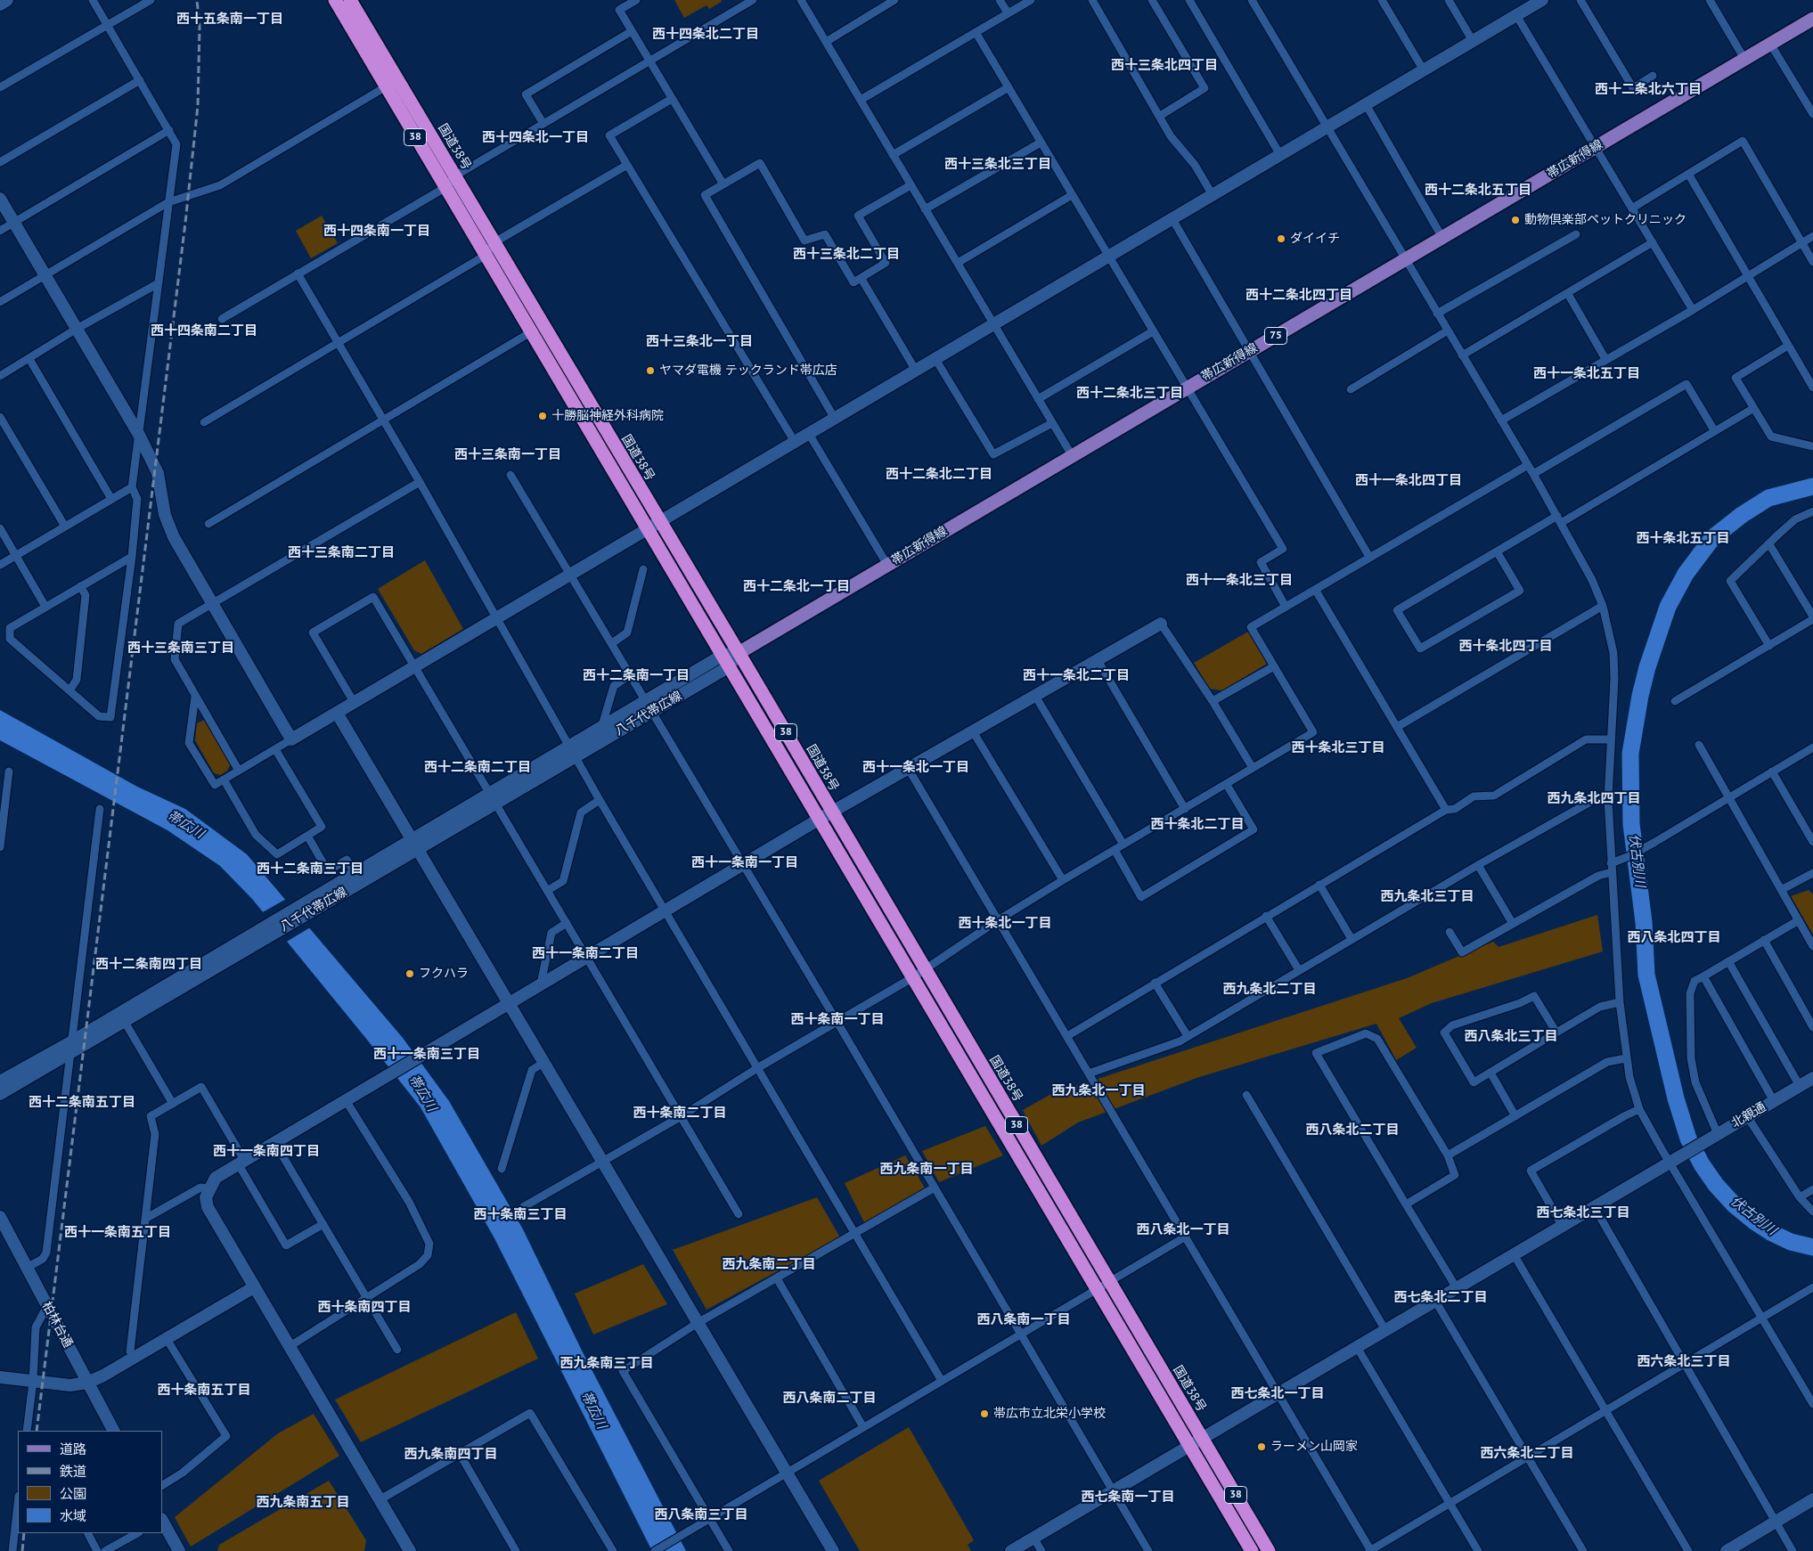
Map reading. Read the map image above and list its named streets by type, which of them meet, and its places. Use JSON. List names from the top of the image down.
{
  "streets": {
    "highway": ["38", "国道38号"],
    "main road": ["帯広新得線", "75"],
    "street": ["八千代帯広線", "北親通", "柏林台通"]
  },
  "crossings": [
    ["国道38号", "帯広新得線"],
    ["国道38号", "八千代帯広線"],
    ["国道38号", "北親通"],
    ["帯広新得線", "八千代帯広線"]
  ],
  "districts": [
    "西十五条南一丁目",
    "西十四条北二丁目",
    "西十三条北四丁目",
    "西十二条北六丁目",
    "西十四条北一丁目",
    "西十三条北三丁目",
    "西十二条北五丁目",
    "西十四条南一丁目",
    "西十三条北二丁目",
    "西十二条北四丁目",
    "西十四条南二丁目",
    "西十三条北一丁目",
    "西十一条北五丁目",
    "西十二条北三丁目",
    "西十三条南一丁目",
    "西十二条北二丁目",
    "西十一条北四丁目",
    "西十条北五丁目",
    "西十三条南二丁目",
    "西十一条北三丁目",
    "西十二条北一丁目",
    "西十条北四丁目",
    "西十三条南三丁目",
    "西十二条南一丁目",
    "西十一条北二丁目",
    "西十条北三丁目",
    "西十二条南二丁目",
    "西十一条北一丁目",
    "西九条北四丁目",
    "西十条北二丁目",
    "西十一条南一丁目",
    "西十二条南三丁目",
    "西九条北三丁目",
    "西十条北一丁目",
    "西八条北四丁目",
    "西十一条南二丁目",
    "西十二条南四丁目",
    "西九条北二丁目",
    "西十条南一丁目",
    "西八条北三丁目",
    "西十一条南三丁目",
    "西九条北一丁目",
    "西十二条南五丁目",
    "西十条南二丁目",
    "西八条北二丁目",
    "西十一条南四丁目",
    "西九条南一丁目",
    "西七条北三丁目",
    "西十条南三丁目",
    "西八条北一丁目",
    "西十一条南五丁目",
    "西九条南二丁目",
    "西七条北二丁目",
    "西十条南四丁目",
    "西八条南一丁目",
    "西六条北三丁目",
    "西九条南三丁目",
    "西十条南五丁目",
    "西七条北一丁目",
    "西八条南二丁目",
    "西六条北二丁目",
    "西九条南四丁目",
    "西七条南一丁目",
    "西九条南五丁目",
    "西八条南三丁目"
  ],
  "water": ["帯広川", "伏古別川"],
  "places": [
    "動物倶楽部ペットクリニック",
    "ダイイチ",
    "ヤマダ電機 テックランド帯広店",
    "十勝脳神経外科病院",
    "フクハラ",
    "帯広市立北栄小学校",
    "ラーメン山岡家"
  ],
  "legend": [
    "道路",
    "鉄道",
    "公園",
    "水域"
  ]
}
